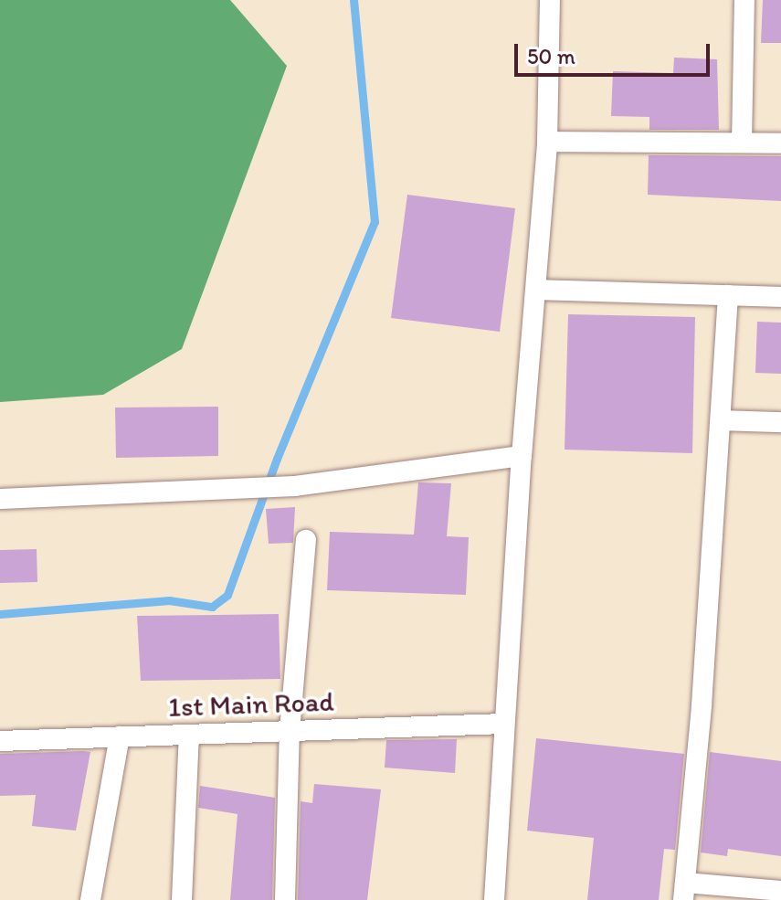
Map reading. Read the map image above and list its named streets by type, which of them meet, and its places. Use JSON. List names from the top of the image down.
{
  "streets": {
    "street": ["1st Main Road"]
  },
  "scale_bar": "50 m"
}
